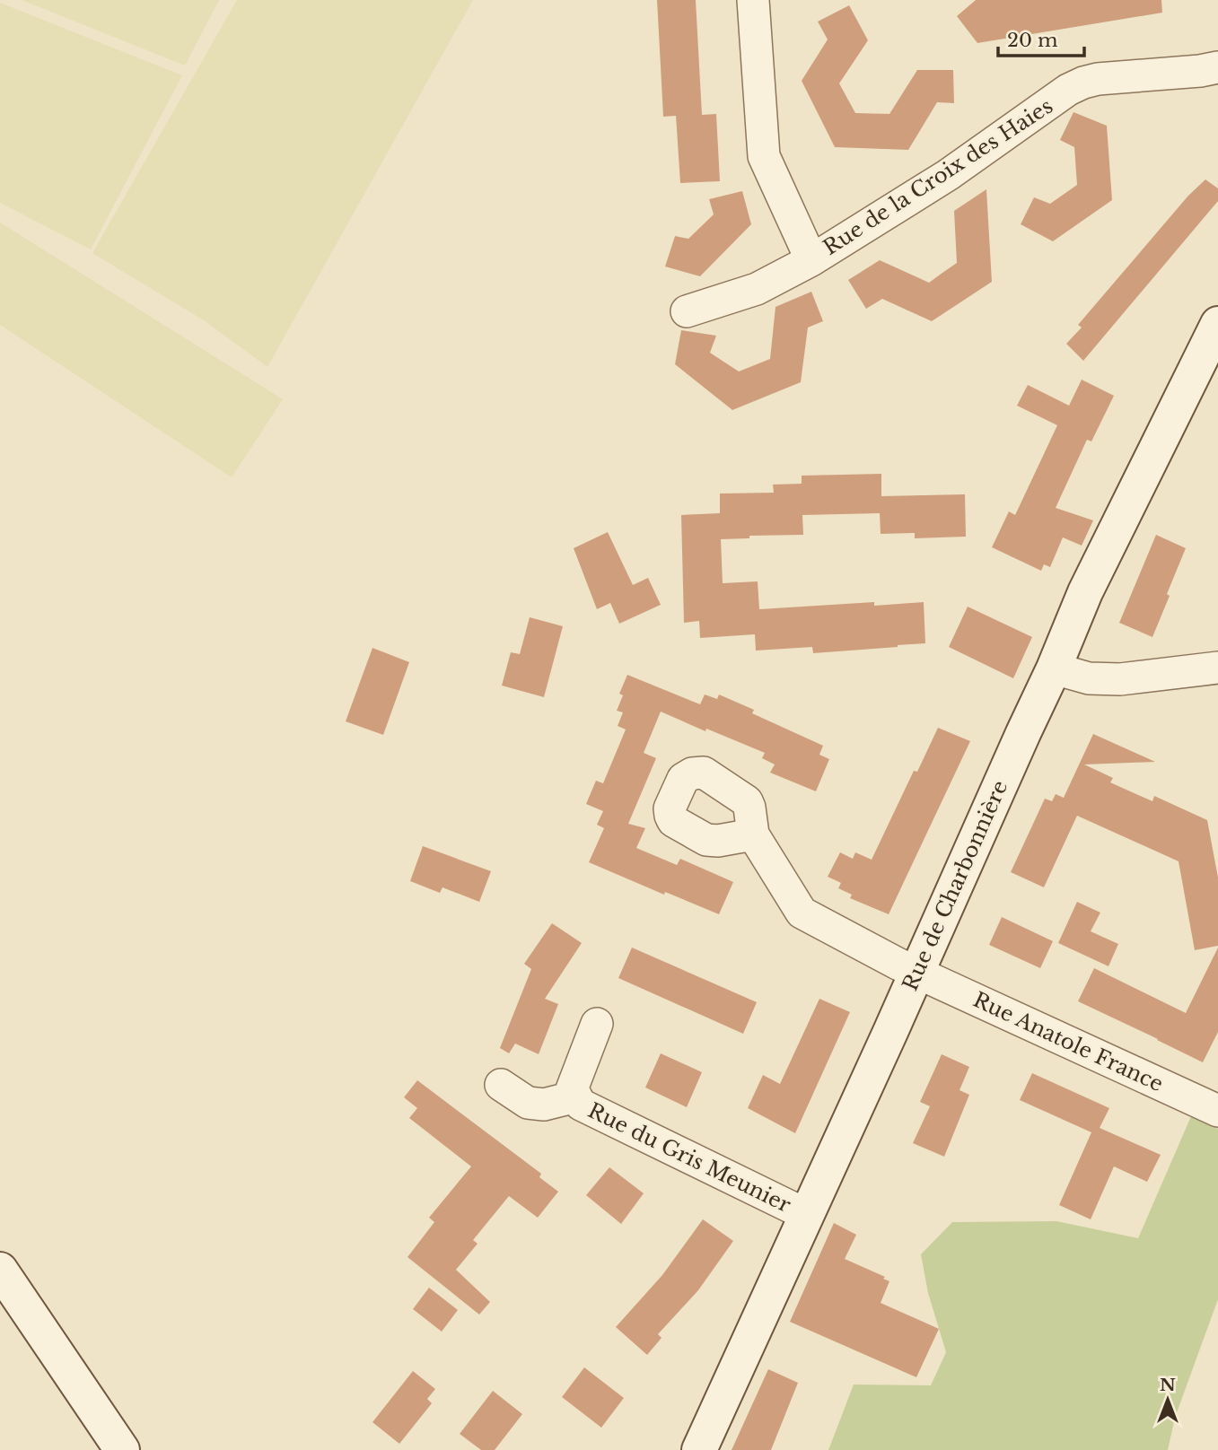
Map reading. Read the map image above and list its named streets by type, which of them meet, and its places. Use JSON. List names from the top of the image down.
{
  "streets": {
    "street": [
      "Rue de la Croix des Haies",
      "Rue de Charbonnière",
      "Rue Anatole France",
      "Rue du Gris Meunier"
    ]
  },
  "crossings": [
    ["Rue de Charbonnière", "Rue Anatole France"],
    ["Rue de Charbonnière", "Rue du Gris Meunier"]
  ],
  "scale_bar": "20 m",
  "north": "top"
}
